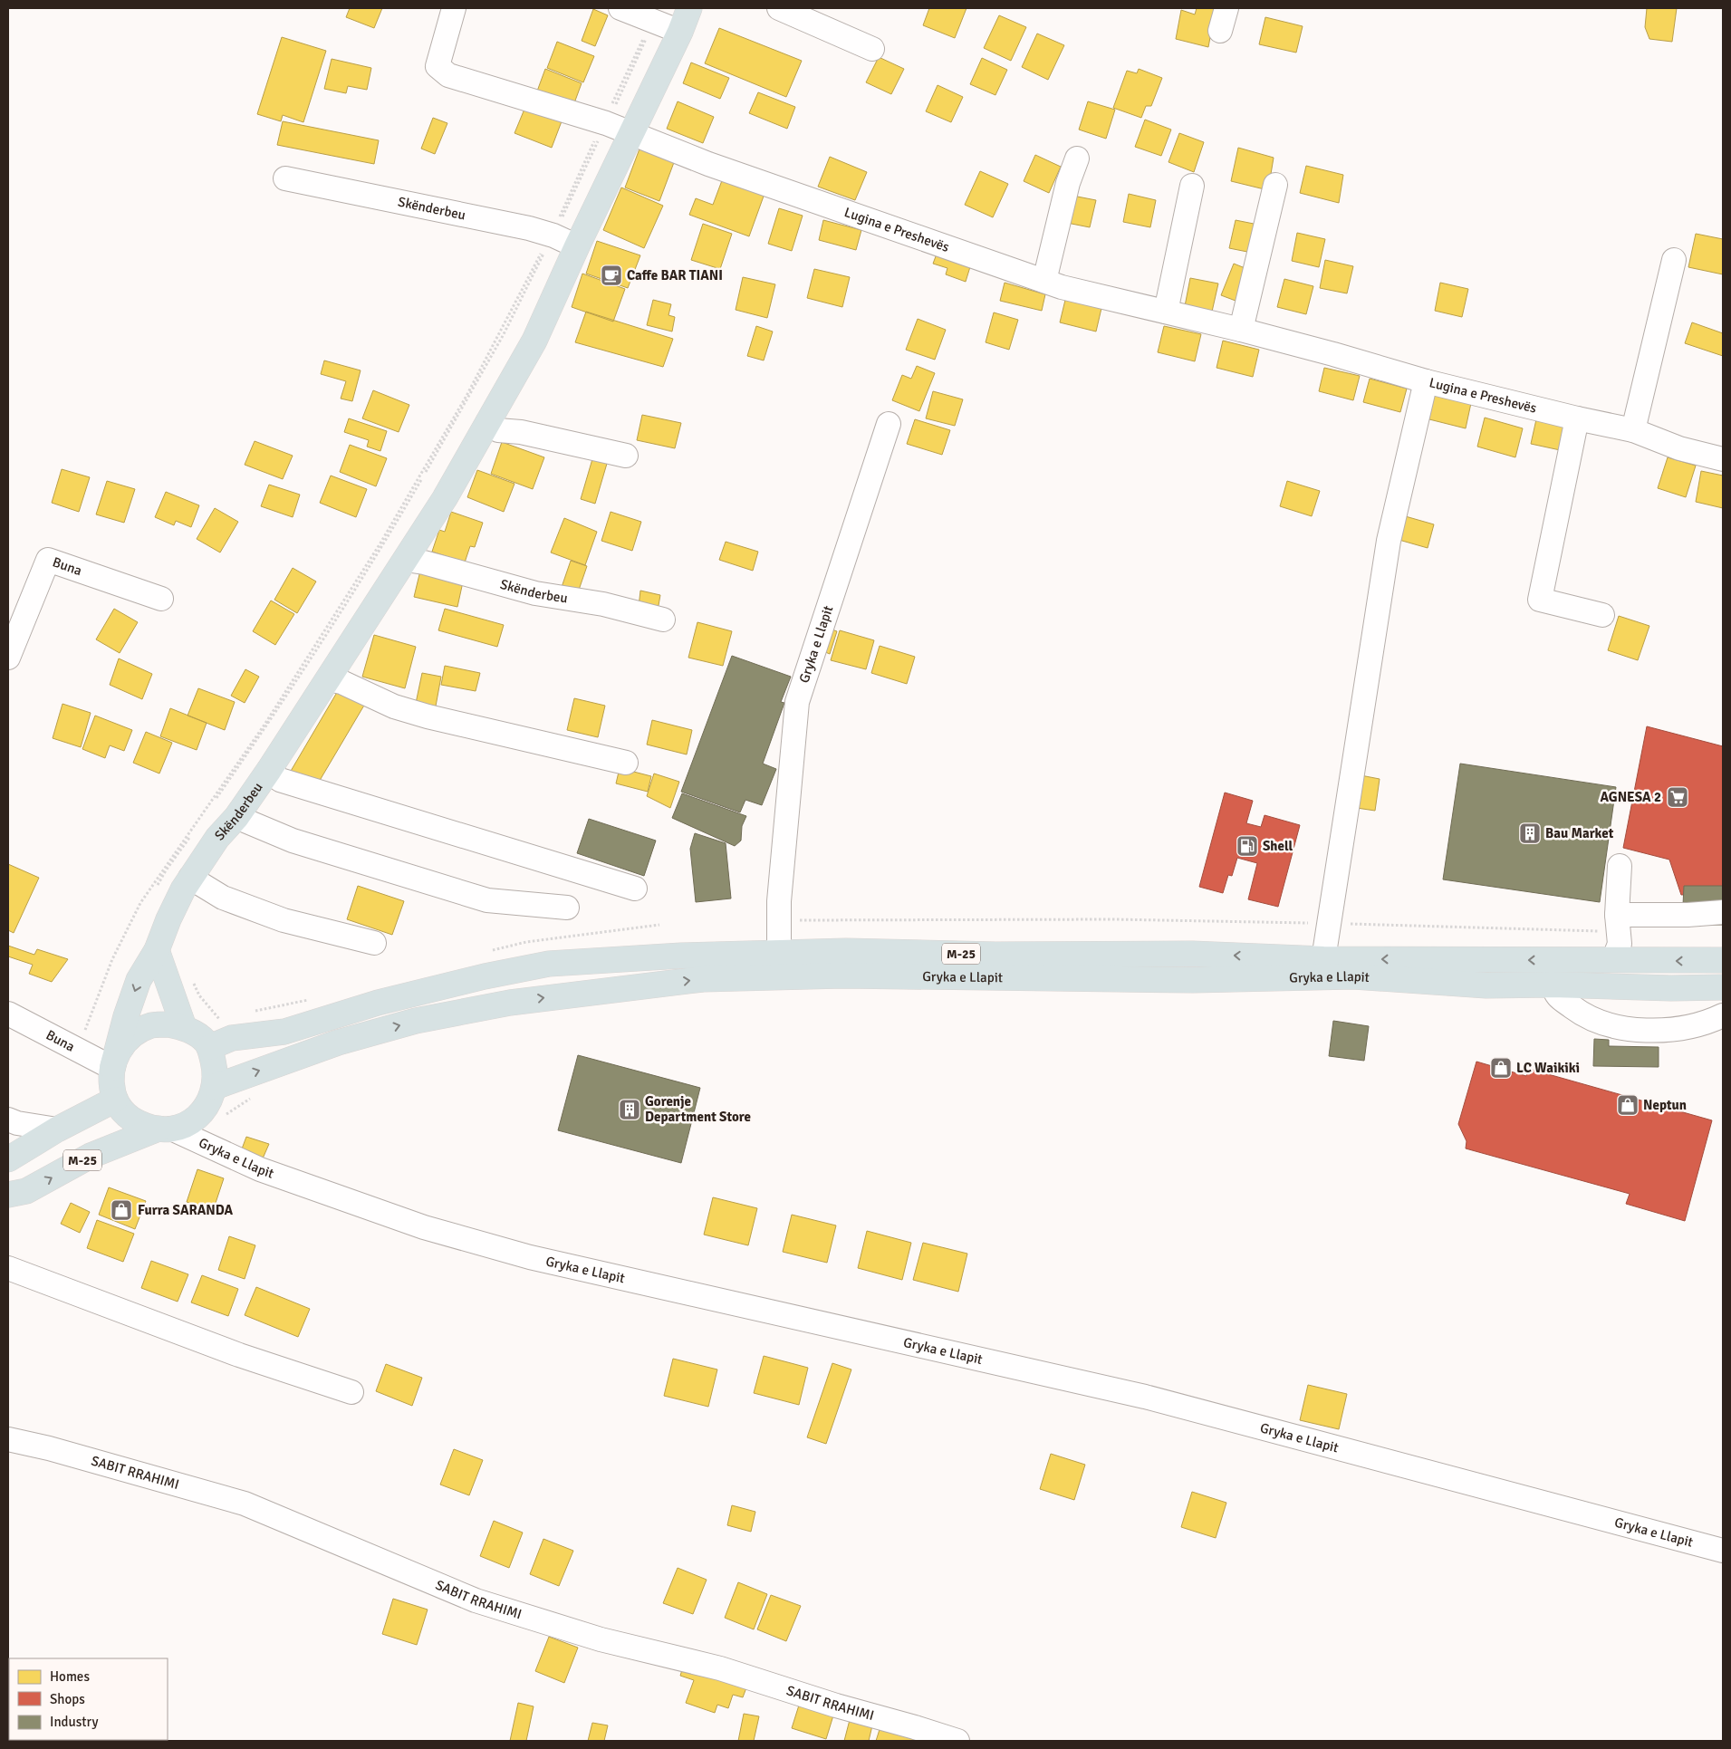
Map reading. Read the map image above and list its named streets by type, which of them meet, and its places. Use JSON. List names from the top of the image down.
{
  "streets": {
    "main road": ["Skënderbeu", "Gryka e Llapit", "M-25"],
    "street": ["Lugina e Preshevës", "Buna", "SABIT RRAHIMI"]
  },
  "crossings": [
    ["Skënderbeu", "Lugina e Preshevës"],
    ["Skënderbeu", "Buna"],
    ["Skënderbeu", "Gryka e Llapit"],
    ["Skënderbeu", "M-25"],
    ["Buna", "Gryka e Llapit"],
    ["Buna", "M-25"],
    ["Gryka e Llapit", "M-25"]
  ],
  "places": {
    "cafe": ["Caffe BAR TIANI"],
    "supermarket": ["AGNESA 2"],
    "building": ["Bau Market", "Gorenje Department Store"],
    "fuel station": ["Shell"],
    "shop": ["LC Waikiki", "Neptun", "Furra SARANDA"]
  },
  "legend": ["Homes", "Shops", "Industry"]
}
